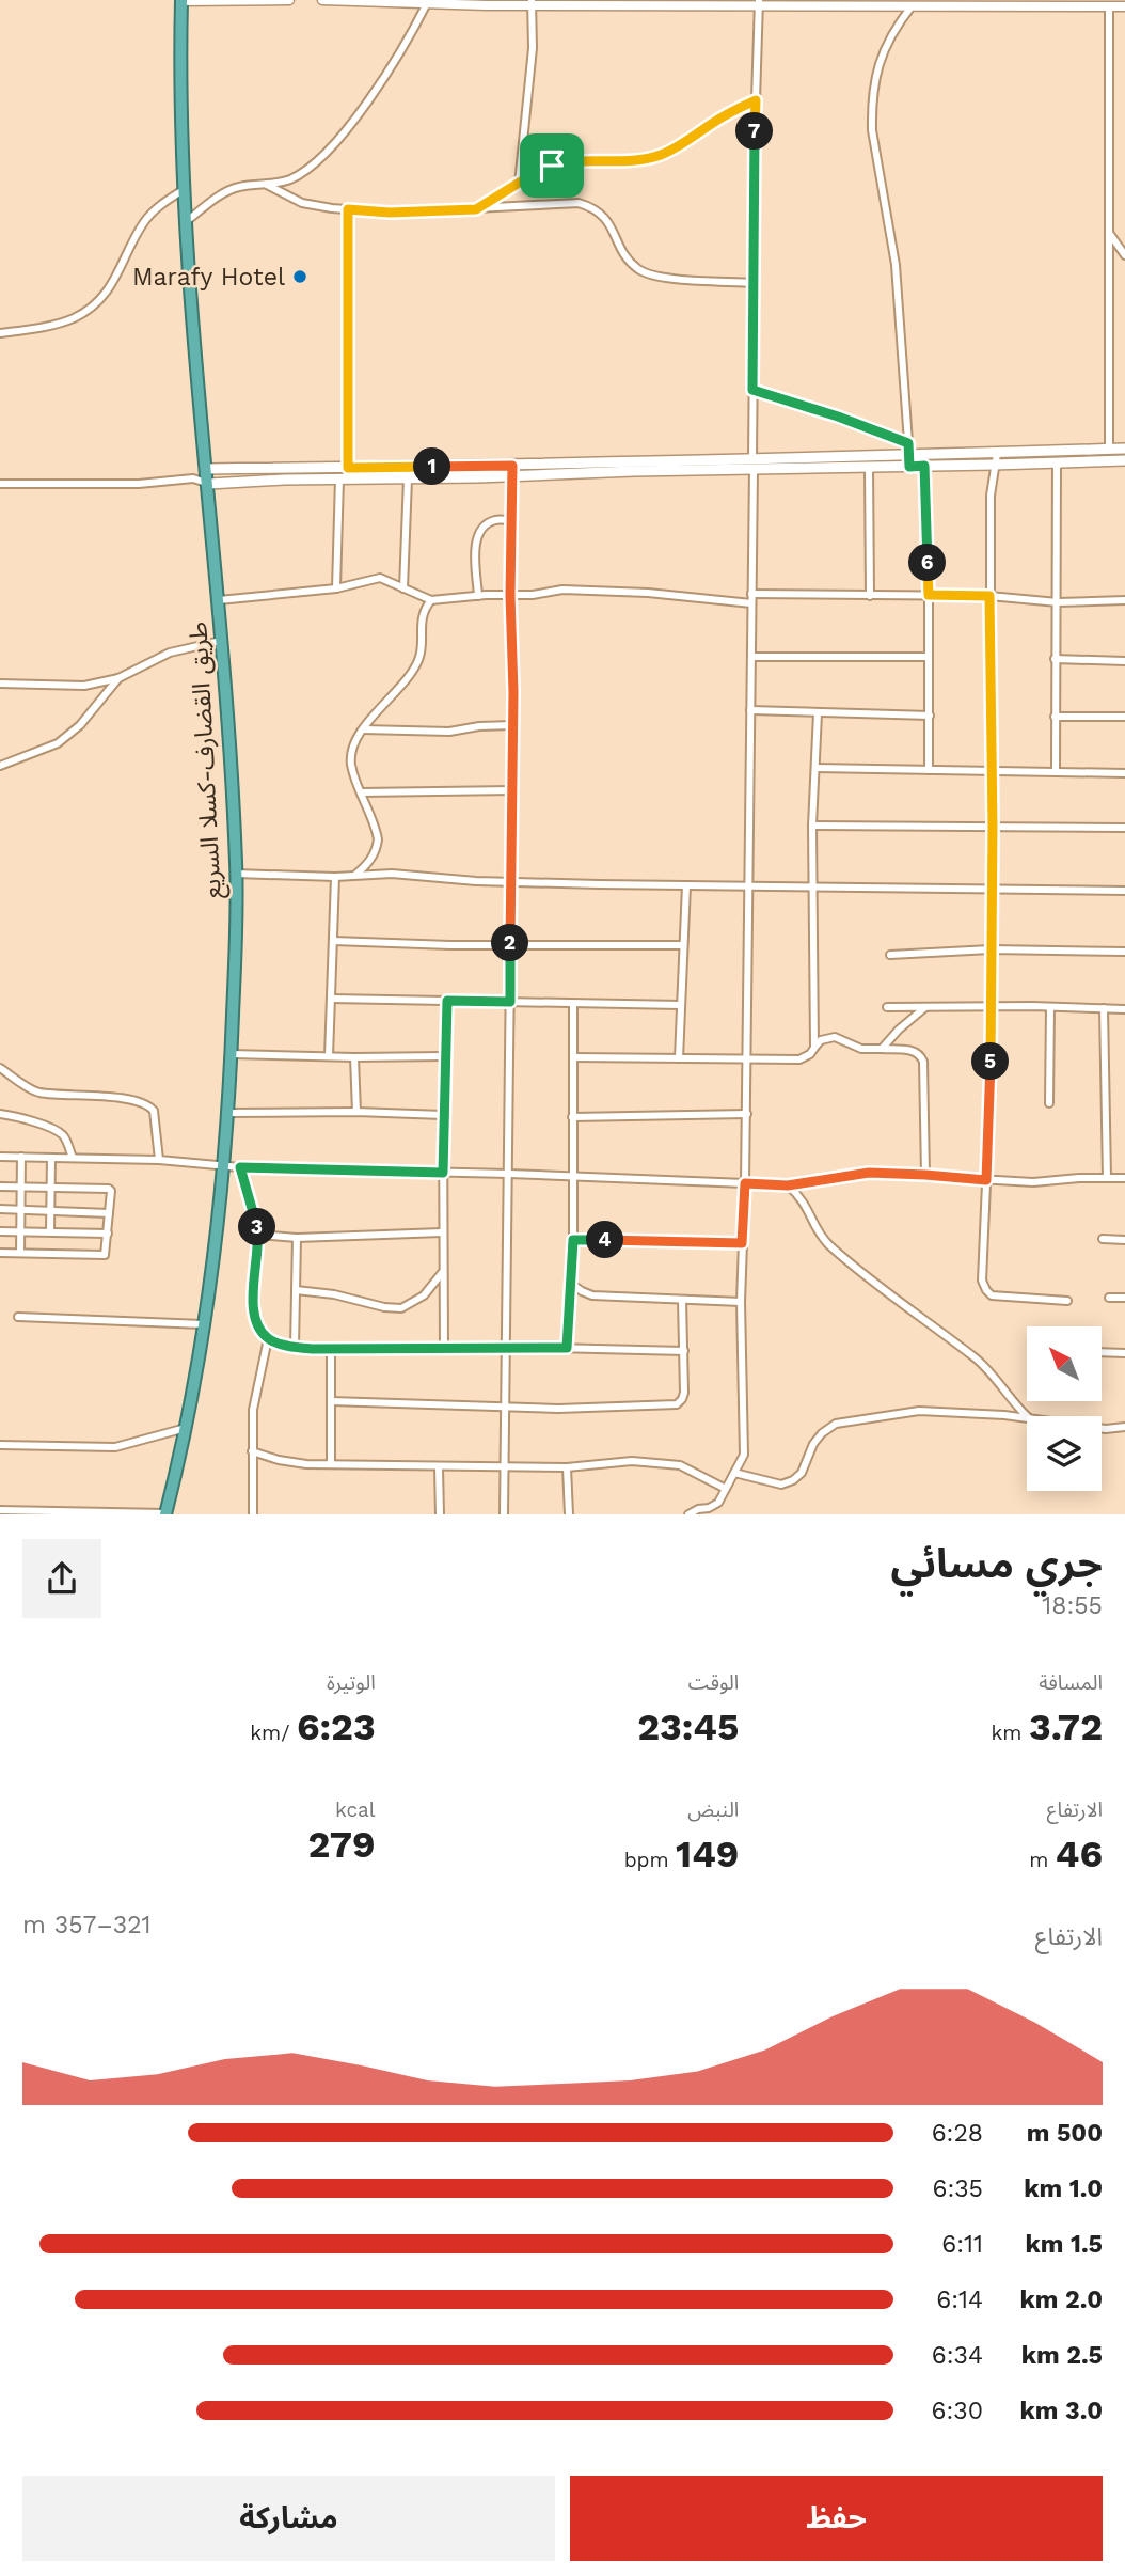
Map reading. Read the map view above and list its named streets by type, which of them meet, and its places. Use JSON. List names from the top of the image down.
{
  "streets": {
    "highway": ["طريق القضارف-كسلا السريع"]
  },
  "places": ["Marafy Hotel"],
  "north": "top left",
  "page": {
    "pins": [
      "7",
      "1",
      "6",
      "2",
      "5",
      "3",
      "4"
    ],
    "heading": ["جري مسائي", "18:55"],
    "stats": [
      ["المسافة", "3.72 km"],
      ["الوقت", "23:45"],
      ["الوتيرة", "6:23 /km"],
      ["الارتفاع", "46 m"],
      ["النبض", "149 bpm"],
      ["kcal", "279"]
    ],
    "chart": ["الارتفاع", "321–357 m"],
    "list": [
      {
        "name": "500 m",
        "note": "6:28"
      },
      {
        "name": "1.0 km",
        "note": "6:35"
      },
      {
        "name": "1.5 km",
        "note": "6:11"
      },
      {
        "name": "2.0 km",
        "note": "6:14"
      },
      {
        "name": "2.5 km",
        "note": "6:34"
      },
      {
        "name": "3.0 km",
        "note": "6:30"
      }
    ],
    "buttons": ["حفظ", "مشاركة"]
  }
}
